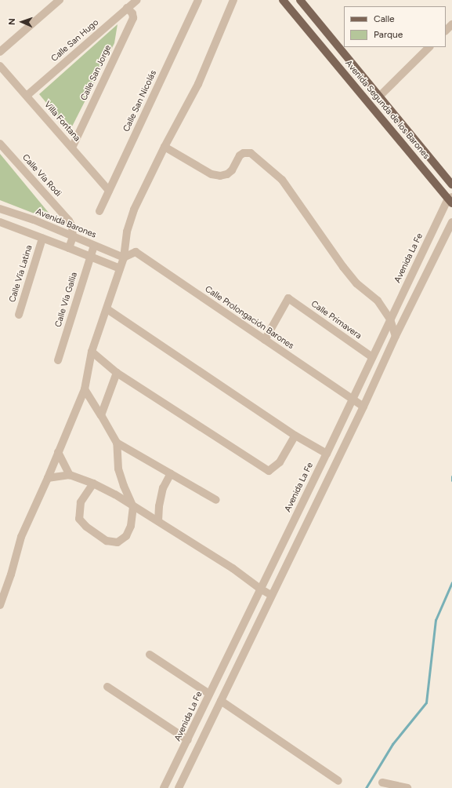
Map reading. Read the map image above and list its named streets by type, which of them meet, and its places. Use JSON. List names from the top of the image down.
{
  "streets": {
    "main road": ["Avenida Segunda de los Barones"],
    "street": [
      "Calle San Hugo",
      "Calle San Jorge",
      "Calle San Nicolás",
      "Villa Fontana",
      "Calle Vía Rodi",
      "Avenida Barones",
      "Avenida La Fe",
      "Calle Vía Latina",
      "Calle Vía Gallia",
      "Calle Prolongación Barones",
      "Calle Primavera"
    ]
  },
  "crossings": [
    ["Calle San Hugo", "Calle San Jorge"],
    ["Calle San Hugo", "Villa Fontana"],
    ["Calle San Jorge", "Villa Fontana"],
    ["Calle San Nicolás", "Villa Fontana"],
    ["Avenida Segunda de los Barones", "Avenida La Fe"],
    ["Calle Vía Rodi", "Avenida Barones"],
    ["Avenida Barones", "Calle Vía Gallia"],
    ["Avenida Barones", "Calle Prolongación Barones"],
    ["Avenida La Fe", "Calle Prolongación Barones"],
    ["Avenida La Fe", "Calle Primavera"],
    ["Calle Prolongación Barones", "Calle Primavera"]
  ],
  "legend": ["Calle", "Parque"],
  "north": "left"
}
